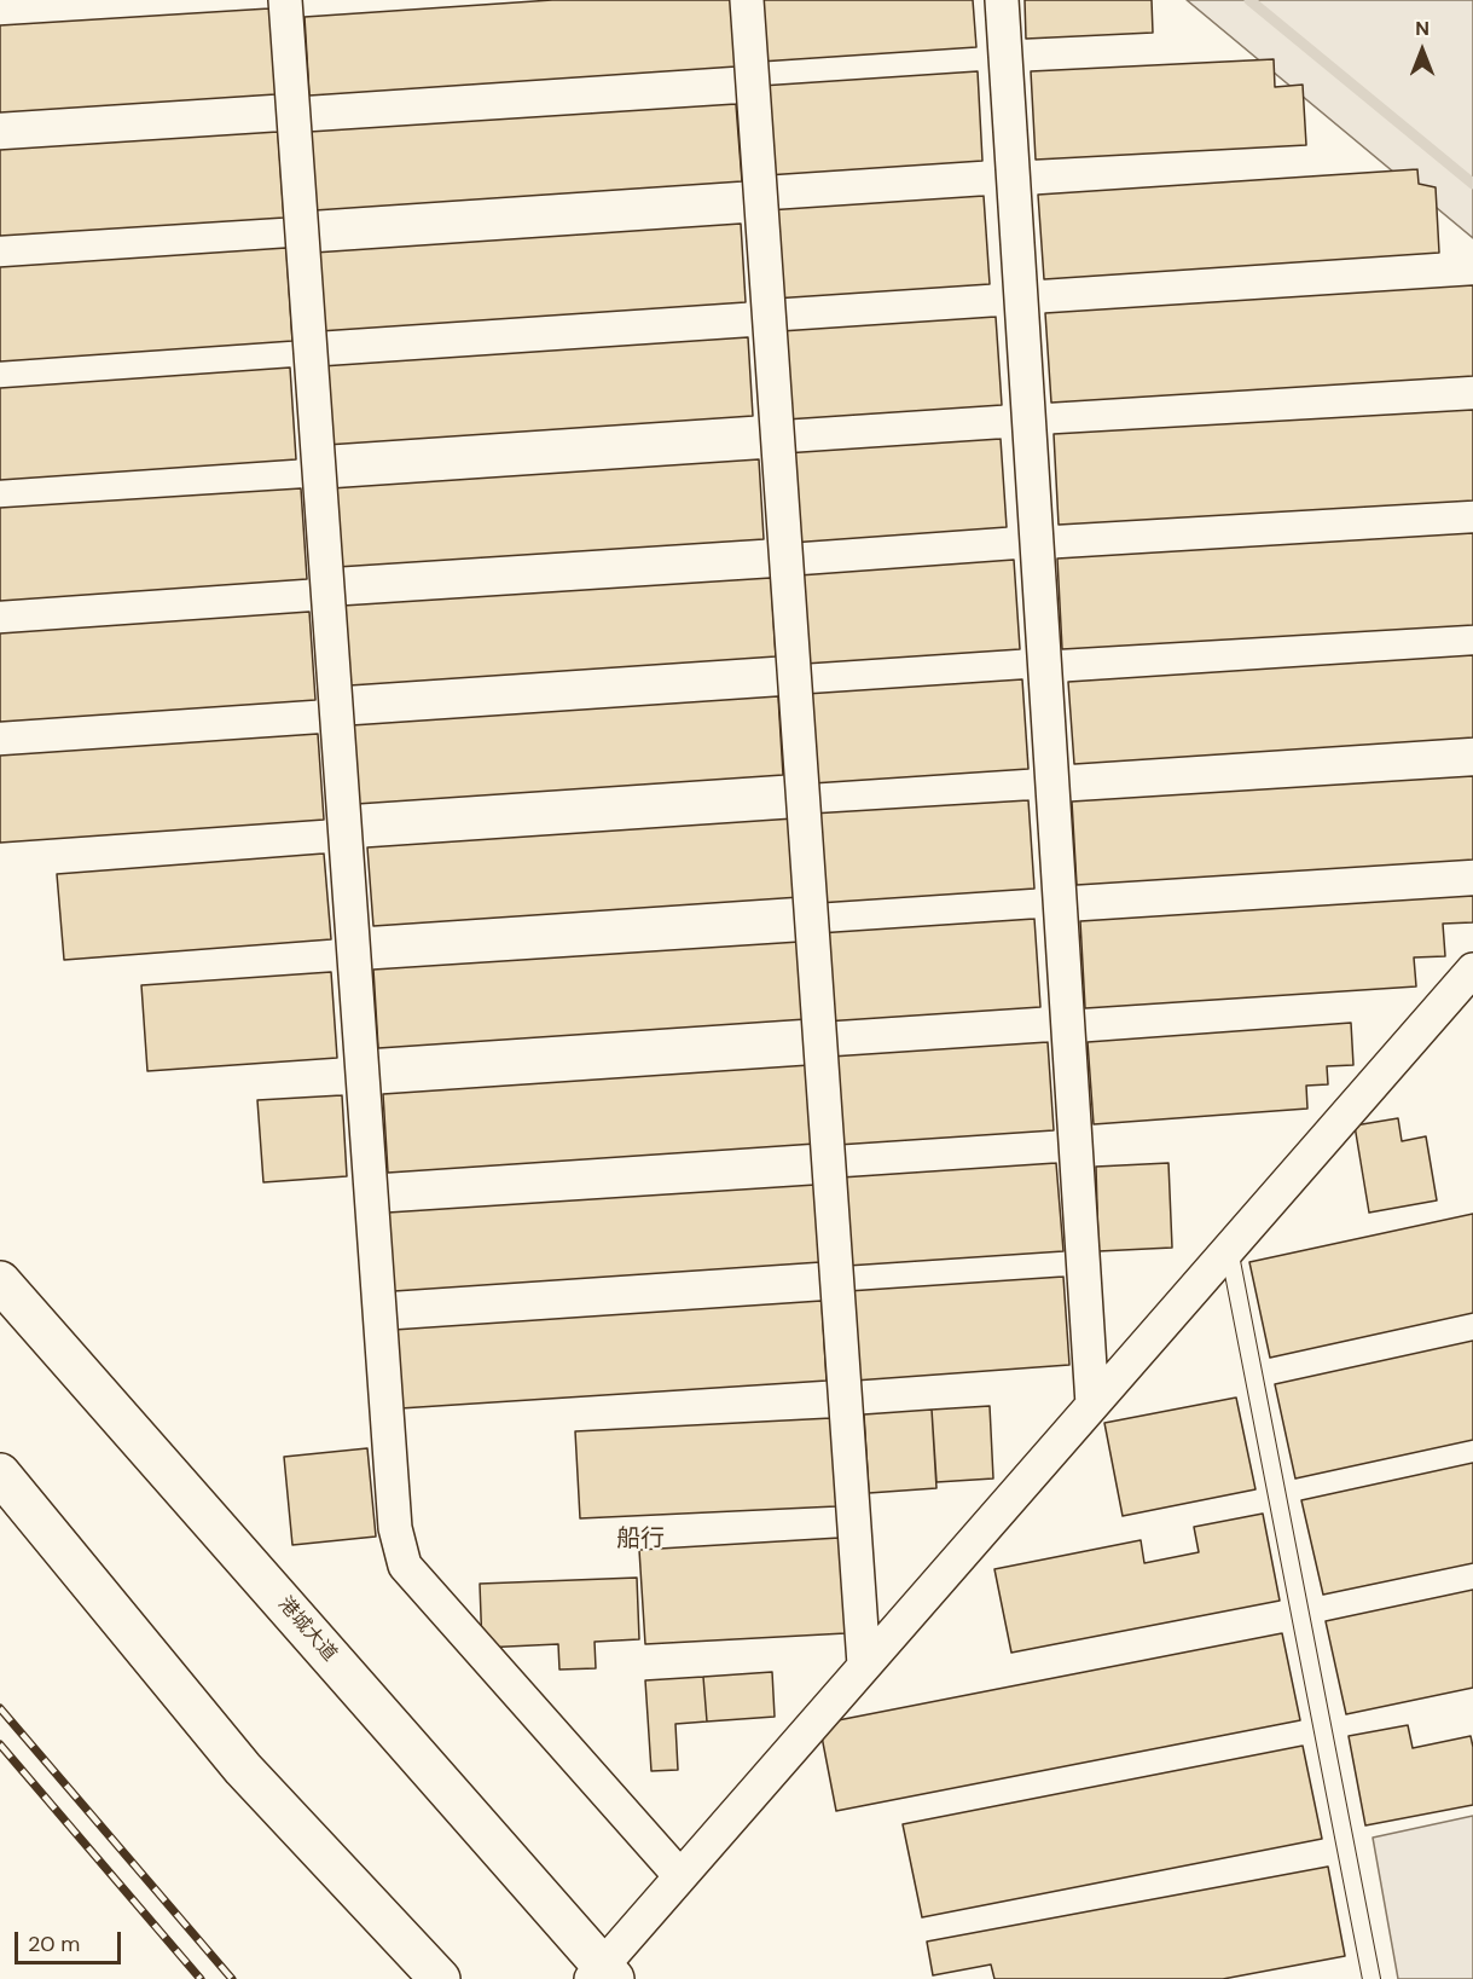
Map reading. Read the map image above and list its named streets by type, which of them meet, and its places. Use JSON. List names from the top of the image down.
{
  "streets": {
    "main road": ["港城大道"]
  },
  "districts": ["船行"],
  "scale_bar": "20 m",
  "north": "top"
}
